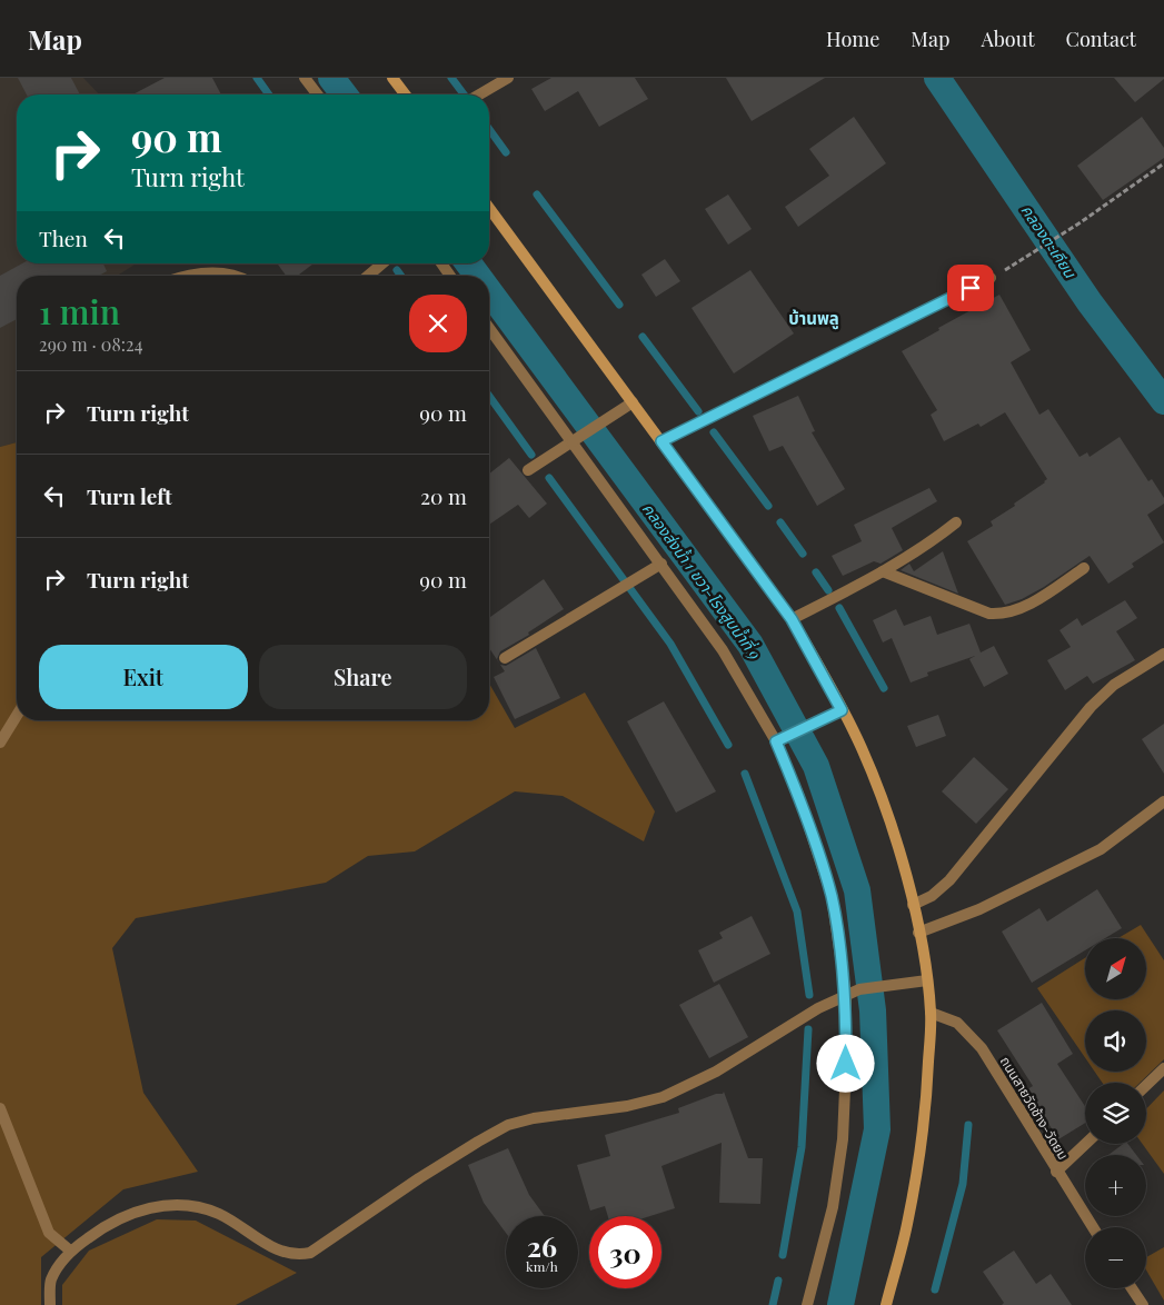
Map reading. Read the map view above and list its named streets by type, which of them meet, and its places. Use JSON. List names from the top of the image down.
{
  "streets": {
    "street": ["ถนนสายวัดช้าง-วัดยม"]
  },
  "districts": ["บ้านพลู"],
  "water": ["คลองตะเคียน", "คลองส่งน้ำ 1 ขวา-โรงสูบน้ำที่ 9"],
  "north": "top right",
  "page": {
    "header": "Map",
    "nav": [
      "Home",
      "Map",
      "About",
      "Contact"
    ],
    "turn": ["90 m", "Turn right"],
    "then": "Then",
    "heading": ["1 min", "290 m · 08:24"],
    "list": [
      {
        "name": "Turn right",
        "value": "90 m"
      },
      {
        "name": "Turn left",
        "value": "20 m"
      },
      {
        "name": "Turn right",
        "value": "90 m"
      }
    ],
    "buttons": ["Exit", "Share"],
    "map_buttons": ["+", "−"],
    "speed": "26 km/h",
    "limit": "30"
  }
}
